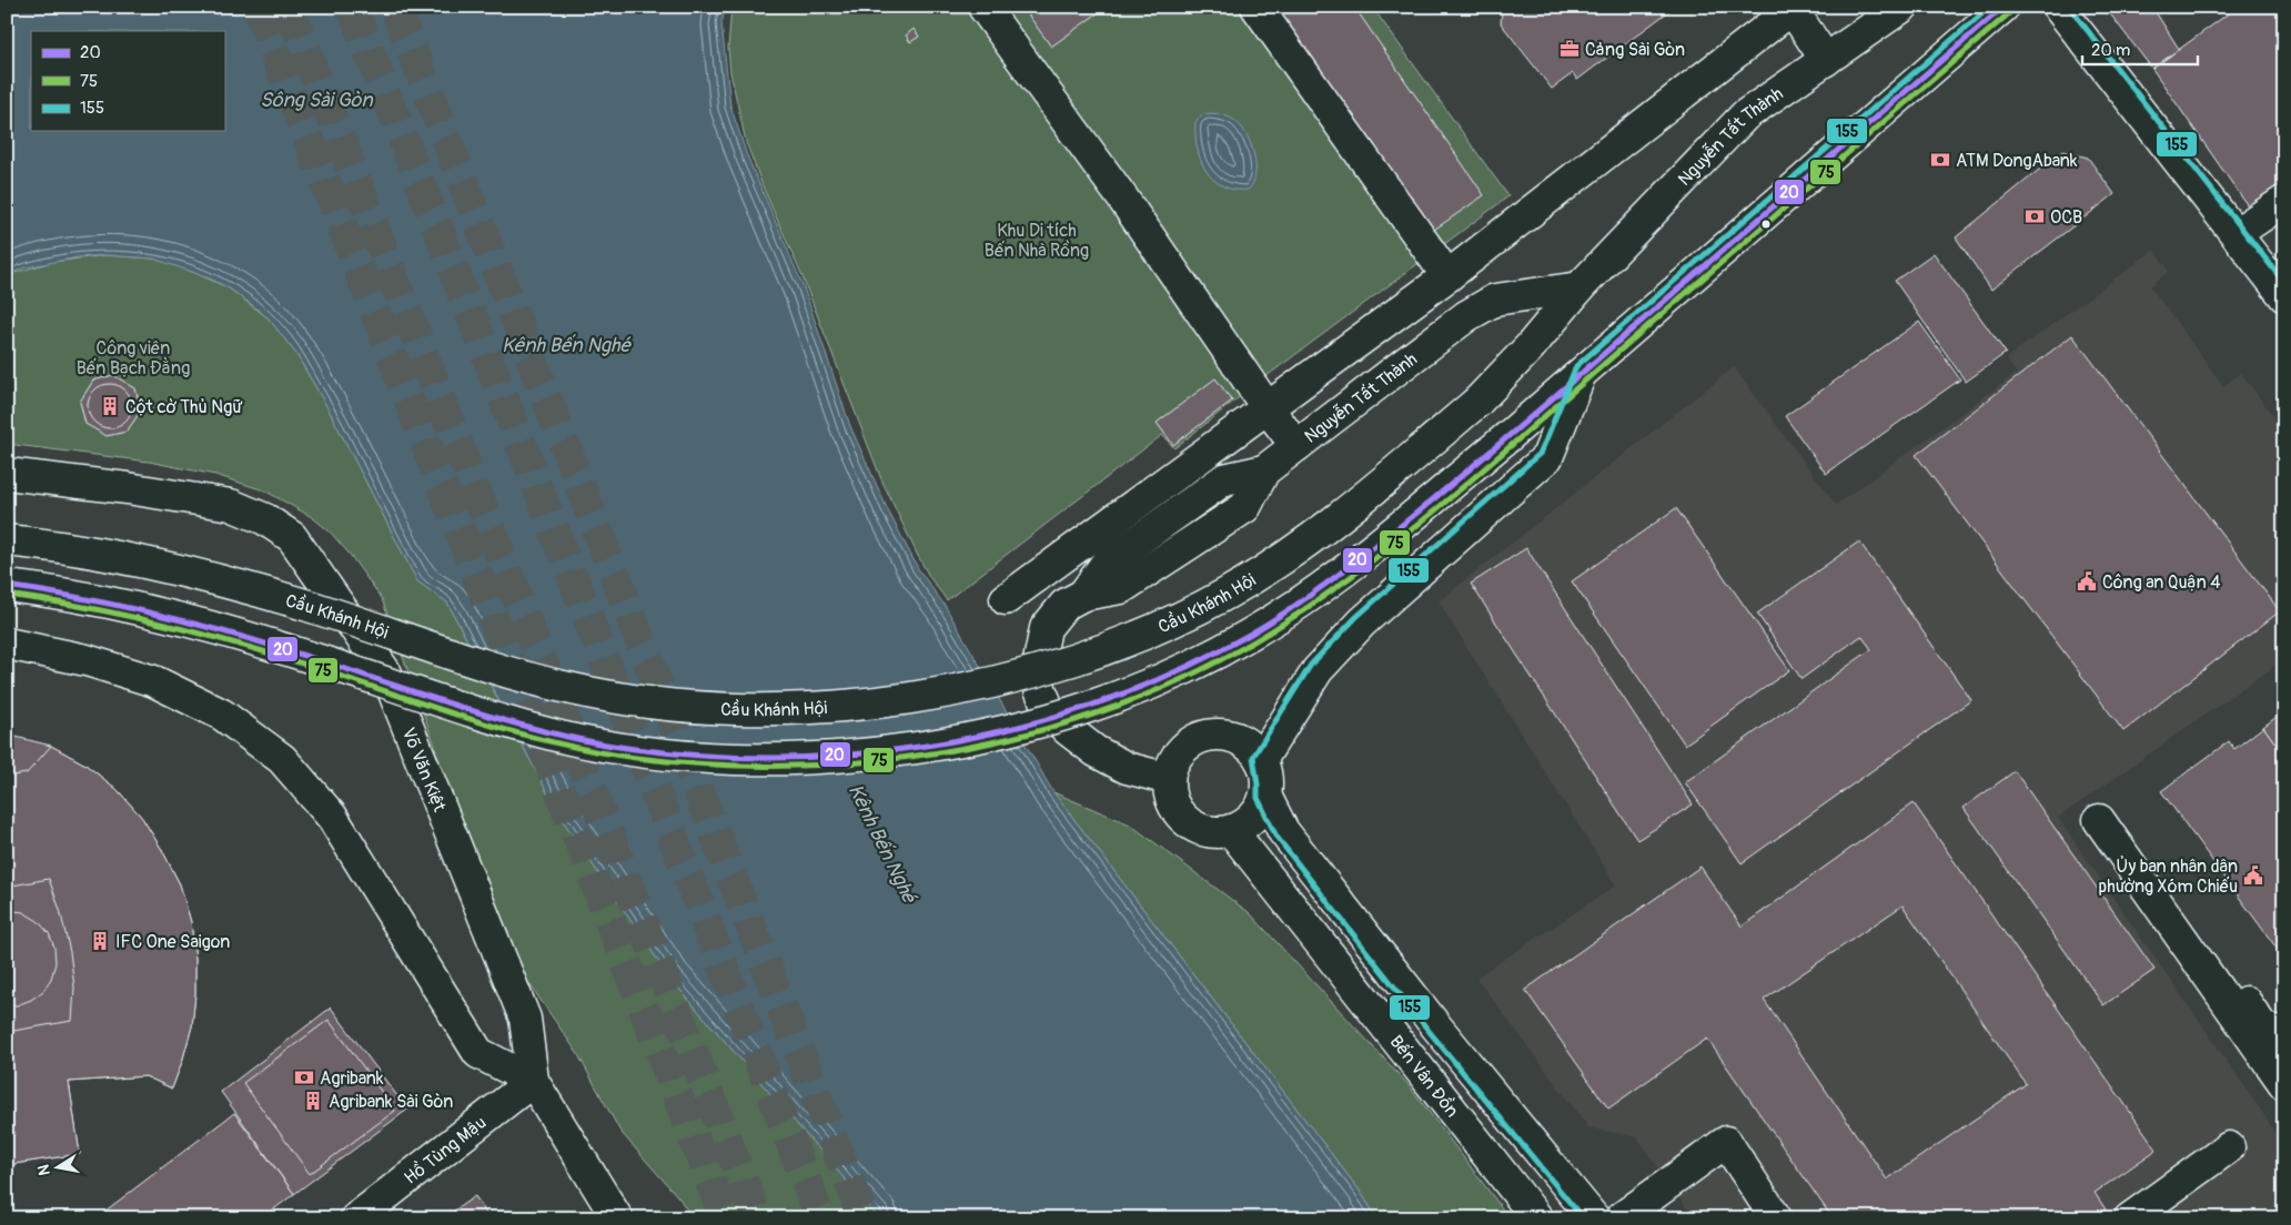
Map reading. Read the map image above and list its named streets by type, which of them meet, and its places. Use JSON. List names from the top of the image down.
{
  "streets": {
    "main road": [
      "Nguyễn Tất Thành",
      "Cầu Khánh Hội",
      "Võ Văn Kiệt",
      "Bến Vân Đồn",
      "Hồ Tùng Mậu"
    ]
  },
  "crossings": [
    ["Nguyễn Tất Thành", "Cầu Khánh Hội"],
    ["Nguyễn Tất Thành", "Bến Vân Đồn"],
    ["Võ Văn Kiệt", "Hồ Tùng Mậu"]
  ],
  "water": ["Sông Sài Gòn", "Kênh Bến Nghé"],
  "parks": ["Khu Di tích Bến Nhà Rồng", "Công viên Bến Bạch Đằng"],
  "places": {
    "office": ["Cảng Sài Gòn"],
    "bank": ["ATM DongAbank", "OCB", "Agribank"],
    "building": ["Cột cờ Thủ Ngữ", "IFC One Saigon", "Agribank Sài Gòn"],
    "public building": ["Công an Quận 4", "Ủy ban nhân dân phường Xóm Chiếu"]
  },
  "lines": ["transit line 20", "transit line 155", "transit line 75"],
  "legend": ["20", "75", "155"],
  "scale_bar": "20 m",
  "north": "left"
}
